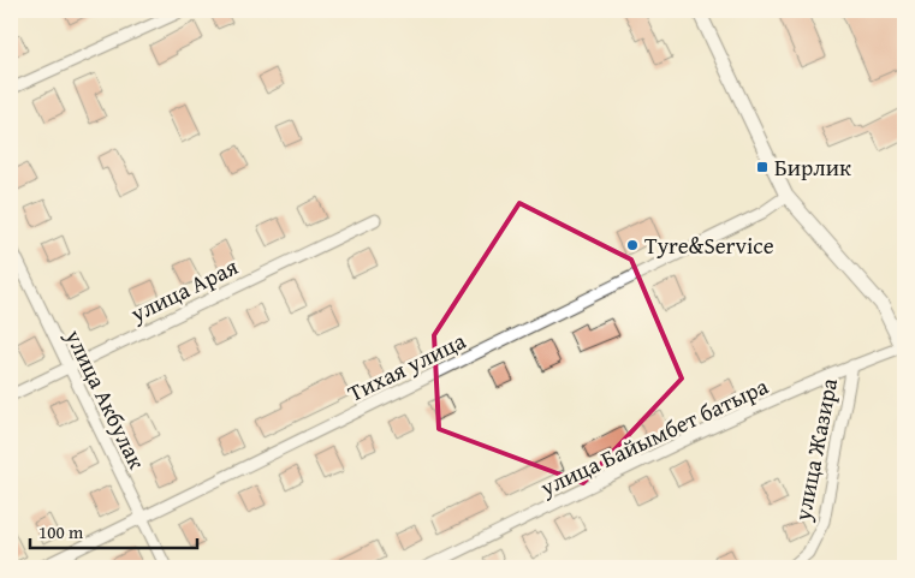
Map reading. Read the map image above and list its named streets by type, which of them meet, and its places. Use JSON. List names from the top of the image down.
{
  "streets": {
    "street": [
      "улица Арая",
      "Тихая улица",
      "улица Акбулак",
      "улица Байымбет батыра",
      "улица Жазира"
    ]
  },
  "crossings": [
    ["улица Арая", "улица Акбулак"],
    ["Тихая улица", "улица Акбулак"],
    ["улица Байымбет батыра", "улица Жазира"]
  ],
  "places": {
    "transit": ["Бирлик"],
    "other": ["Tyre&Service"]
  },
  "scale_bar": "100 m"
}
